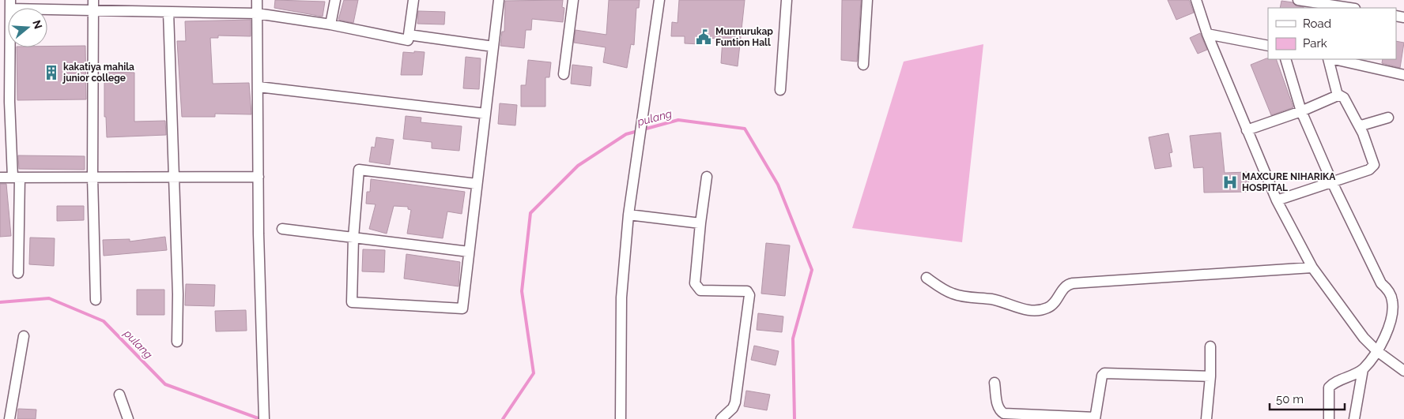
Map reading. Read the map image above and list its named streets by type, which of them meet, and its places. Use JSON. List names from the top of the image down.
{
  "water": ["pulang"],
  "places": {
    "public building": ["Munnurukap Funtion Hall"],
    "building": ["kakatiya mahila junior college"],
    "hospital": ["MAXCURE NIHARIKA HOSPITAL"]
  },
  "legend": ["Road", "Park"],
  "scale_bar": "50 m",
  "north": "right"
}
